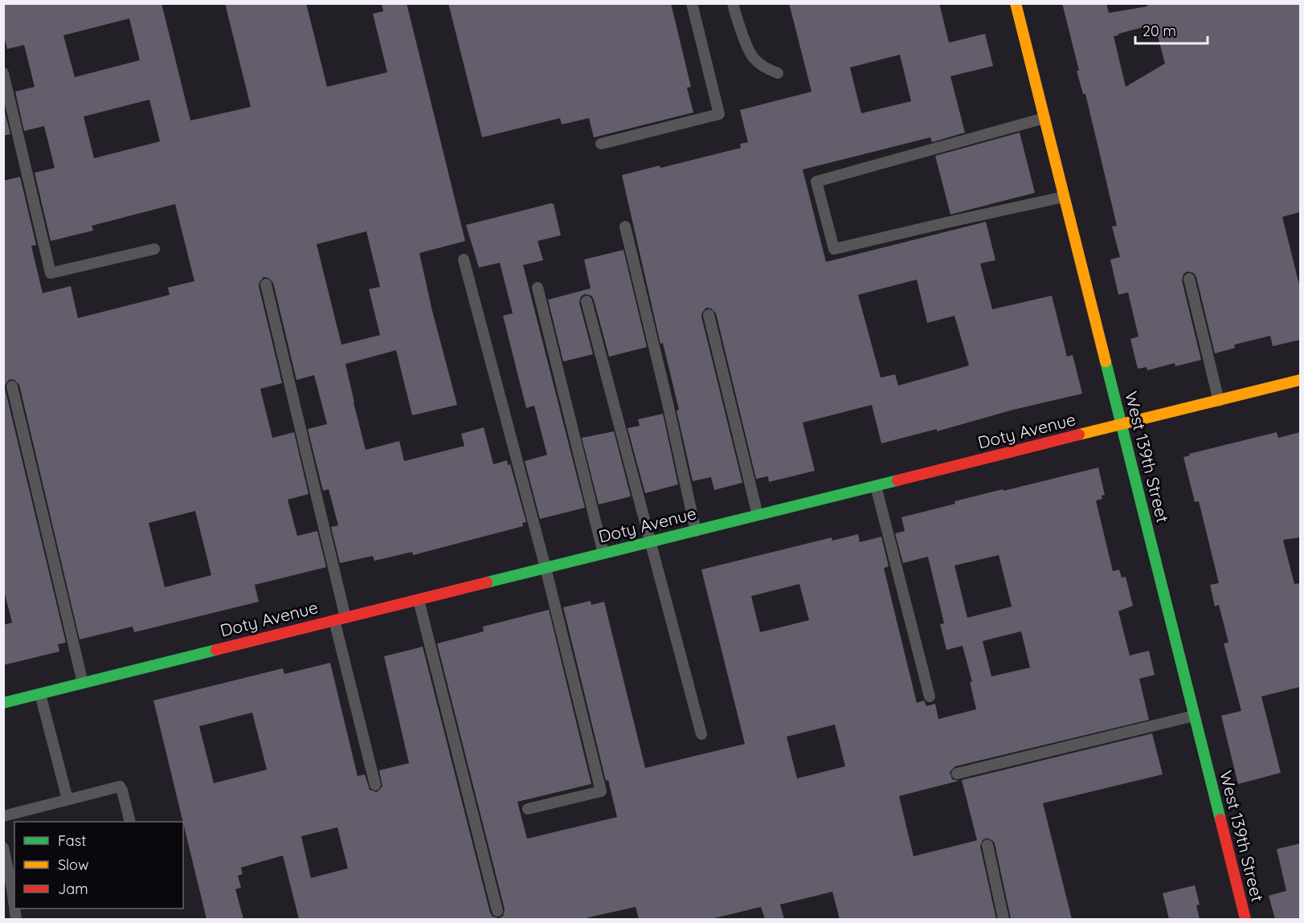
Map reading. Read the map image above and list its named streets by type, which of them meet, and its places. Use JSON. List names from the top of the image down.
{
  "streets": {
    "street": ["Doty Avenue", "West 139th Street"]
  },
  "crossings": [
    ["Doty Avenue", "West 139th Street"]
  ],
  "legend": ["Fast", "Slow", "Jam"],
  "scale_bar": "20 m"
}
